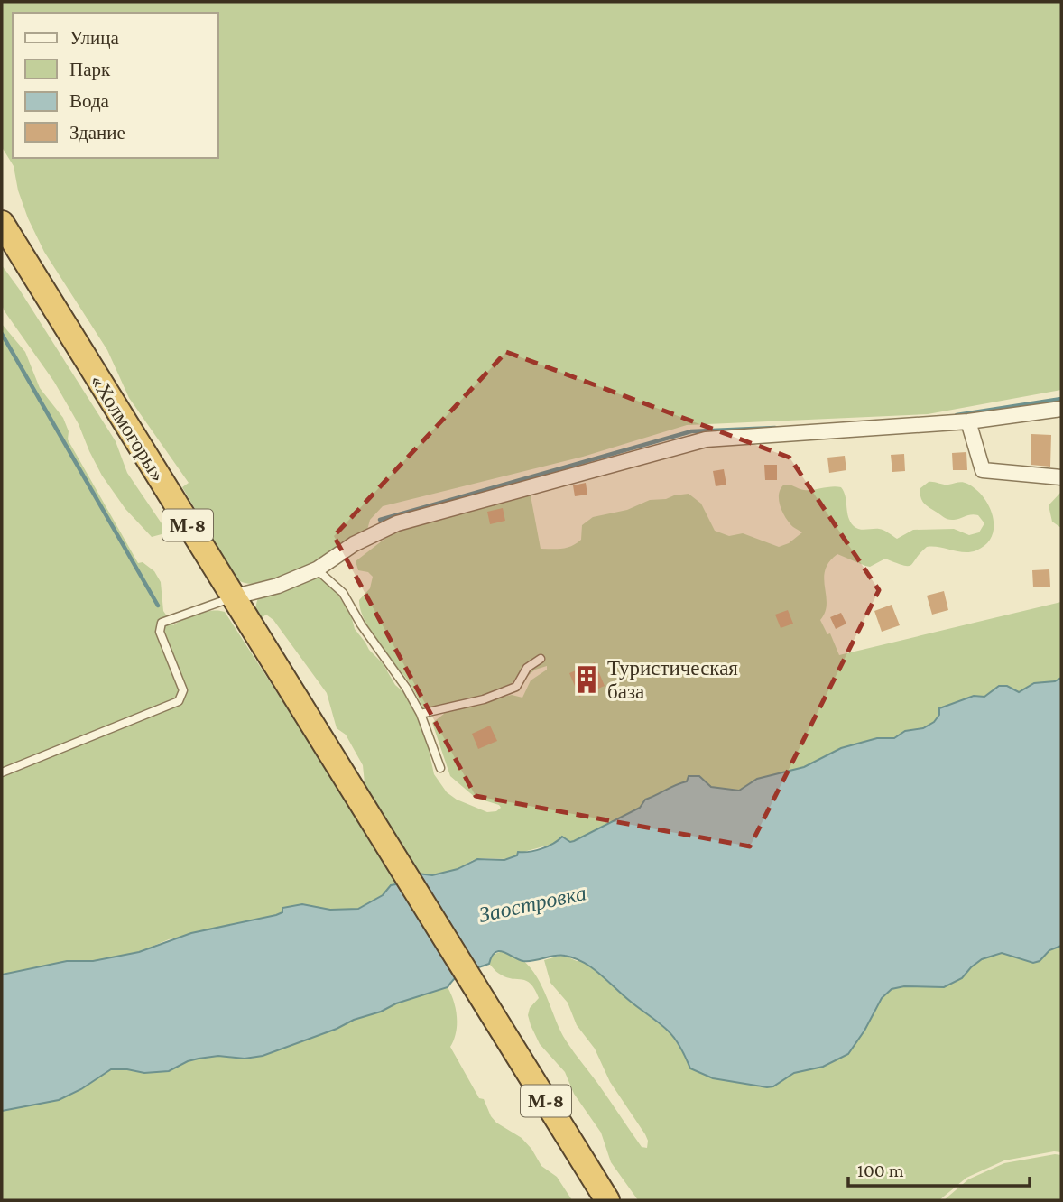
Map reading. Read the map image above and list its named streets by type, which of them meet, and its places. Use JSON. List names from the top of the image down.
{
  "streets": {
    "highway": ["«Холмогоры»", "М-8"]
  },
  "water": ["Заостровка"],
  "places": {
    "building": ["Туристическая база"]
  },
  "legend": [
    "Улица",
    "Парк",
    "Вода",
    "Здание"
  ],
  "scale_bar": "100 m"
}
